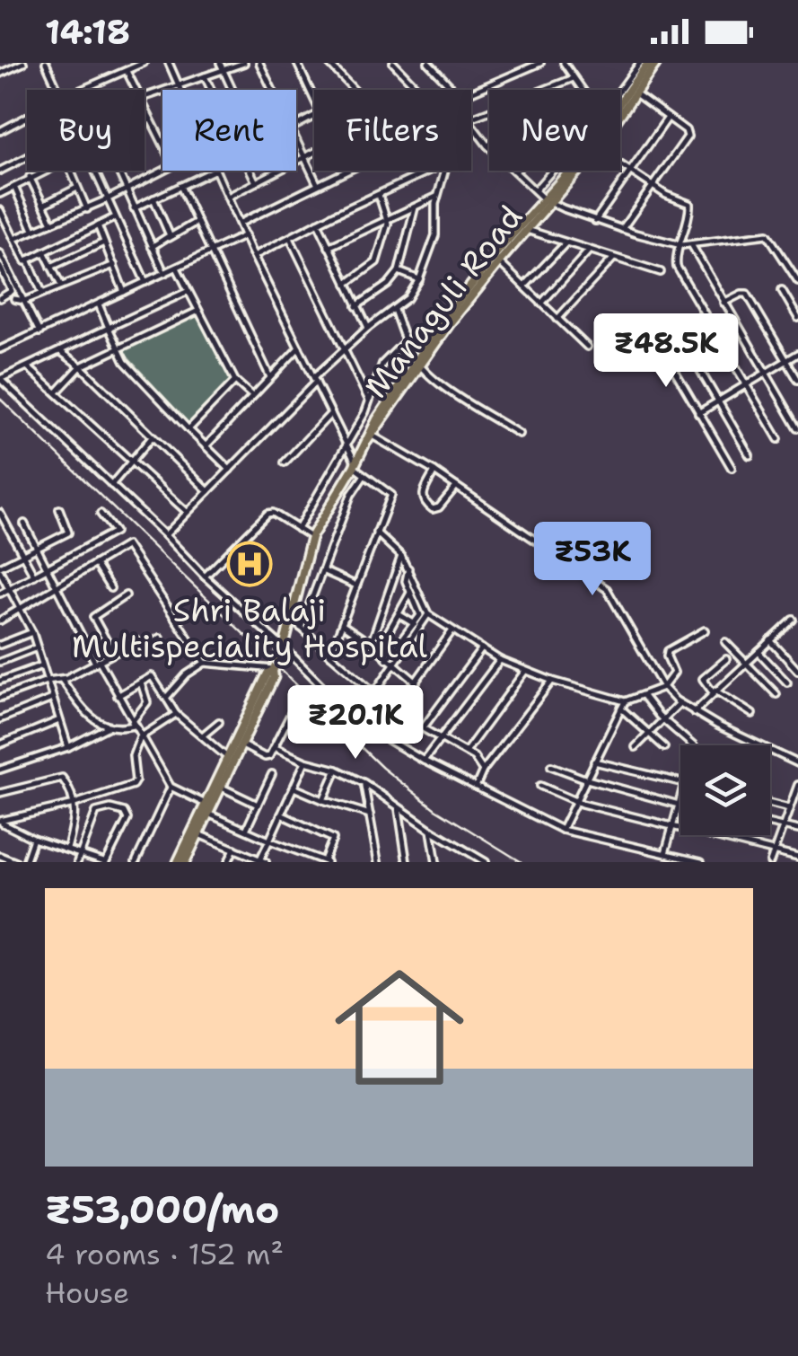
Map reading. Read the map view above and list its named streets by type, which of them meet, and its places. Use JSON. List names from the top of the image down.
{
  "streets": {
    "main road": ["Managuli Road"]
  },
  "places": {
    "hospital": ["Shri Balaji Multispeciality Hospital"]
  },
  "page": {
    "status": "14:18",
    "chip": [
      "Buy",
      "Rent",
      "Filters",
      "New"
    ],
    "price": ["₹48.5K", "₹53K", "₹20.1K"],
    "list": [
      {
        "name": "₹53,000/mo",
        "note": "4 rooms · 152 m² · House"
      }
    ]
  }
}
